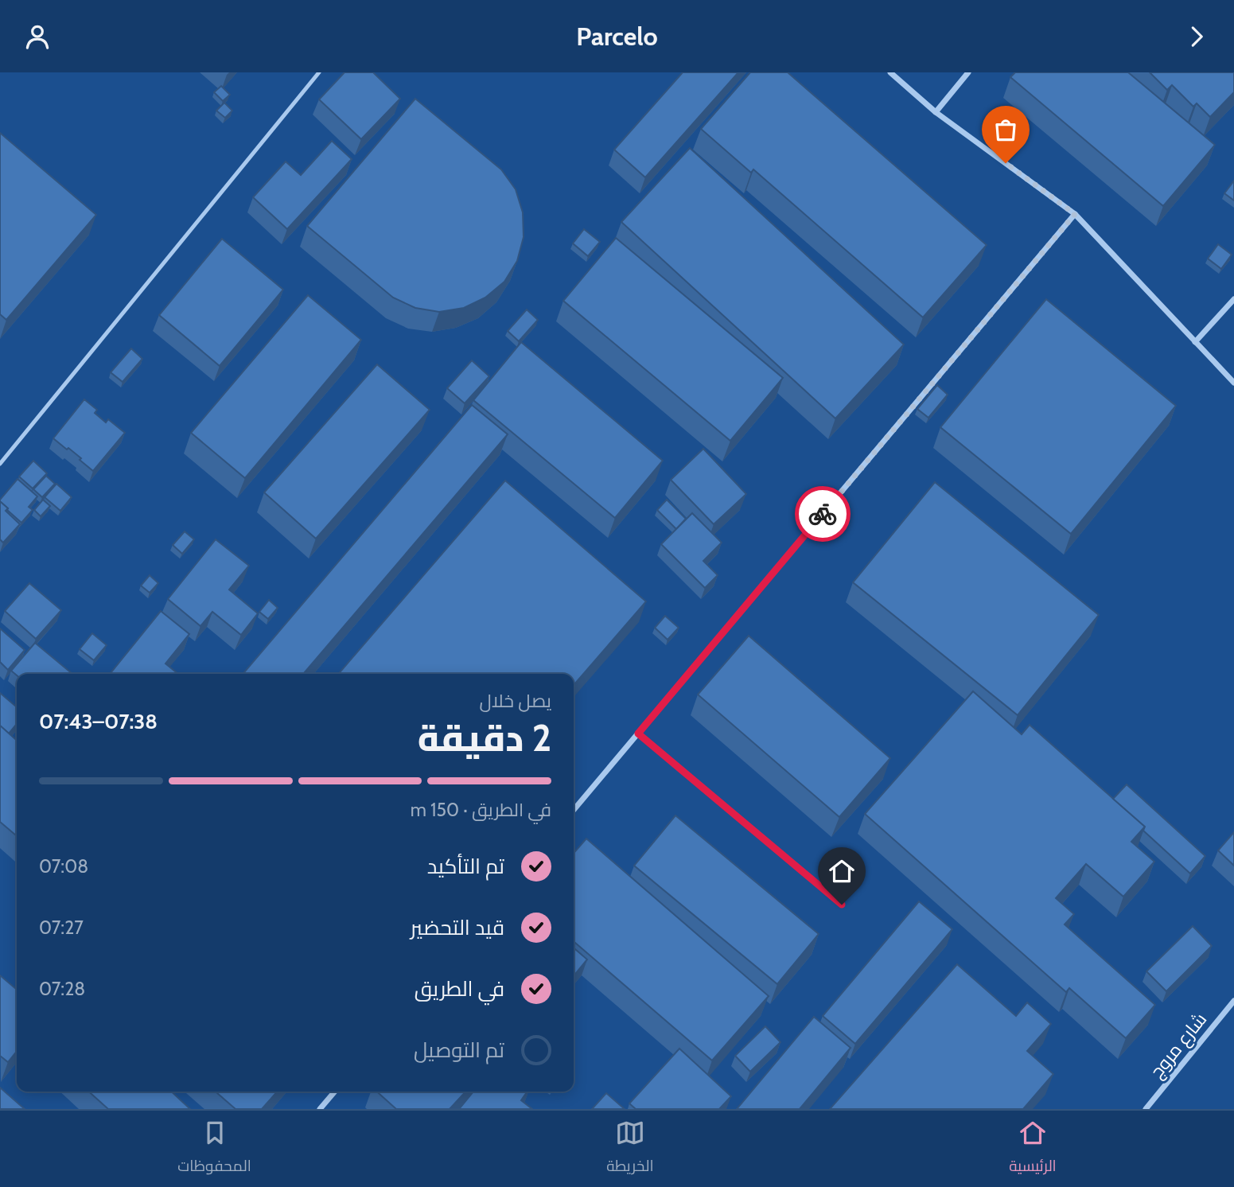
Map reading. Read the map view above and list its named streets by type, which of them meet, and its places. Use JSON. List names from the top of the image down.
{
  "streets": {
    "street": ["شارع مروج"]
  },
  "page": {
    "header": "Parcelo",
    "heading": ["2 دقيقة", "يصل خلال", "07:38–07:43"],
    "bar": "في الطريق · 150 m",
    "list": [
      ["تم التأكيد", "07:08"],
      ["قيد التحضير", "07:27"],
      ["في الطريق", "07:28"],
      "تم التوصيل"
    ],
    "tabs": ["الرئيسية", "الخريطة", "المحفوظات"]
  }
}
